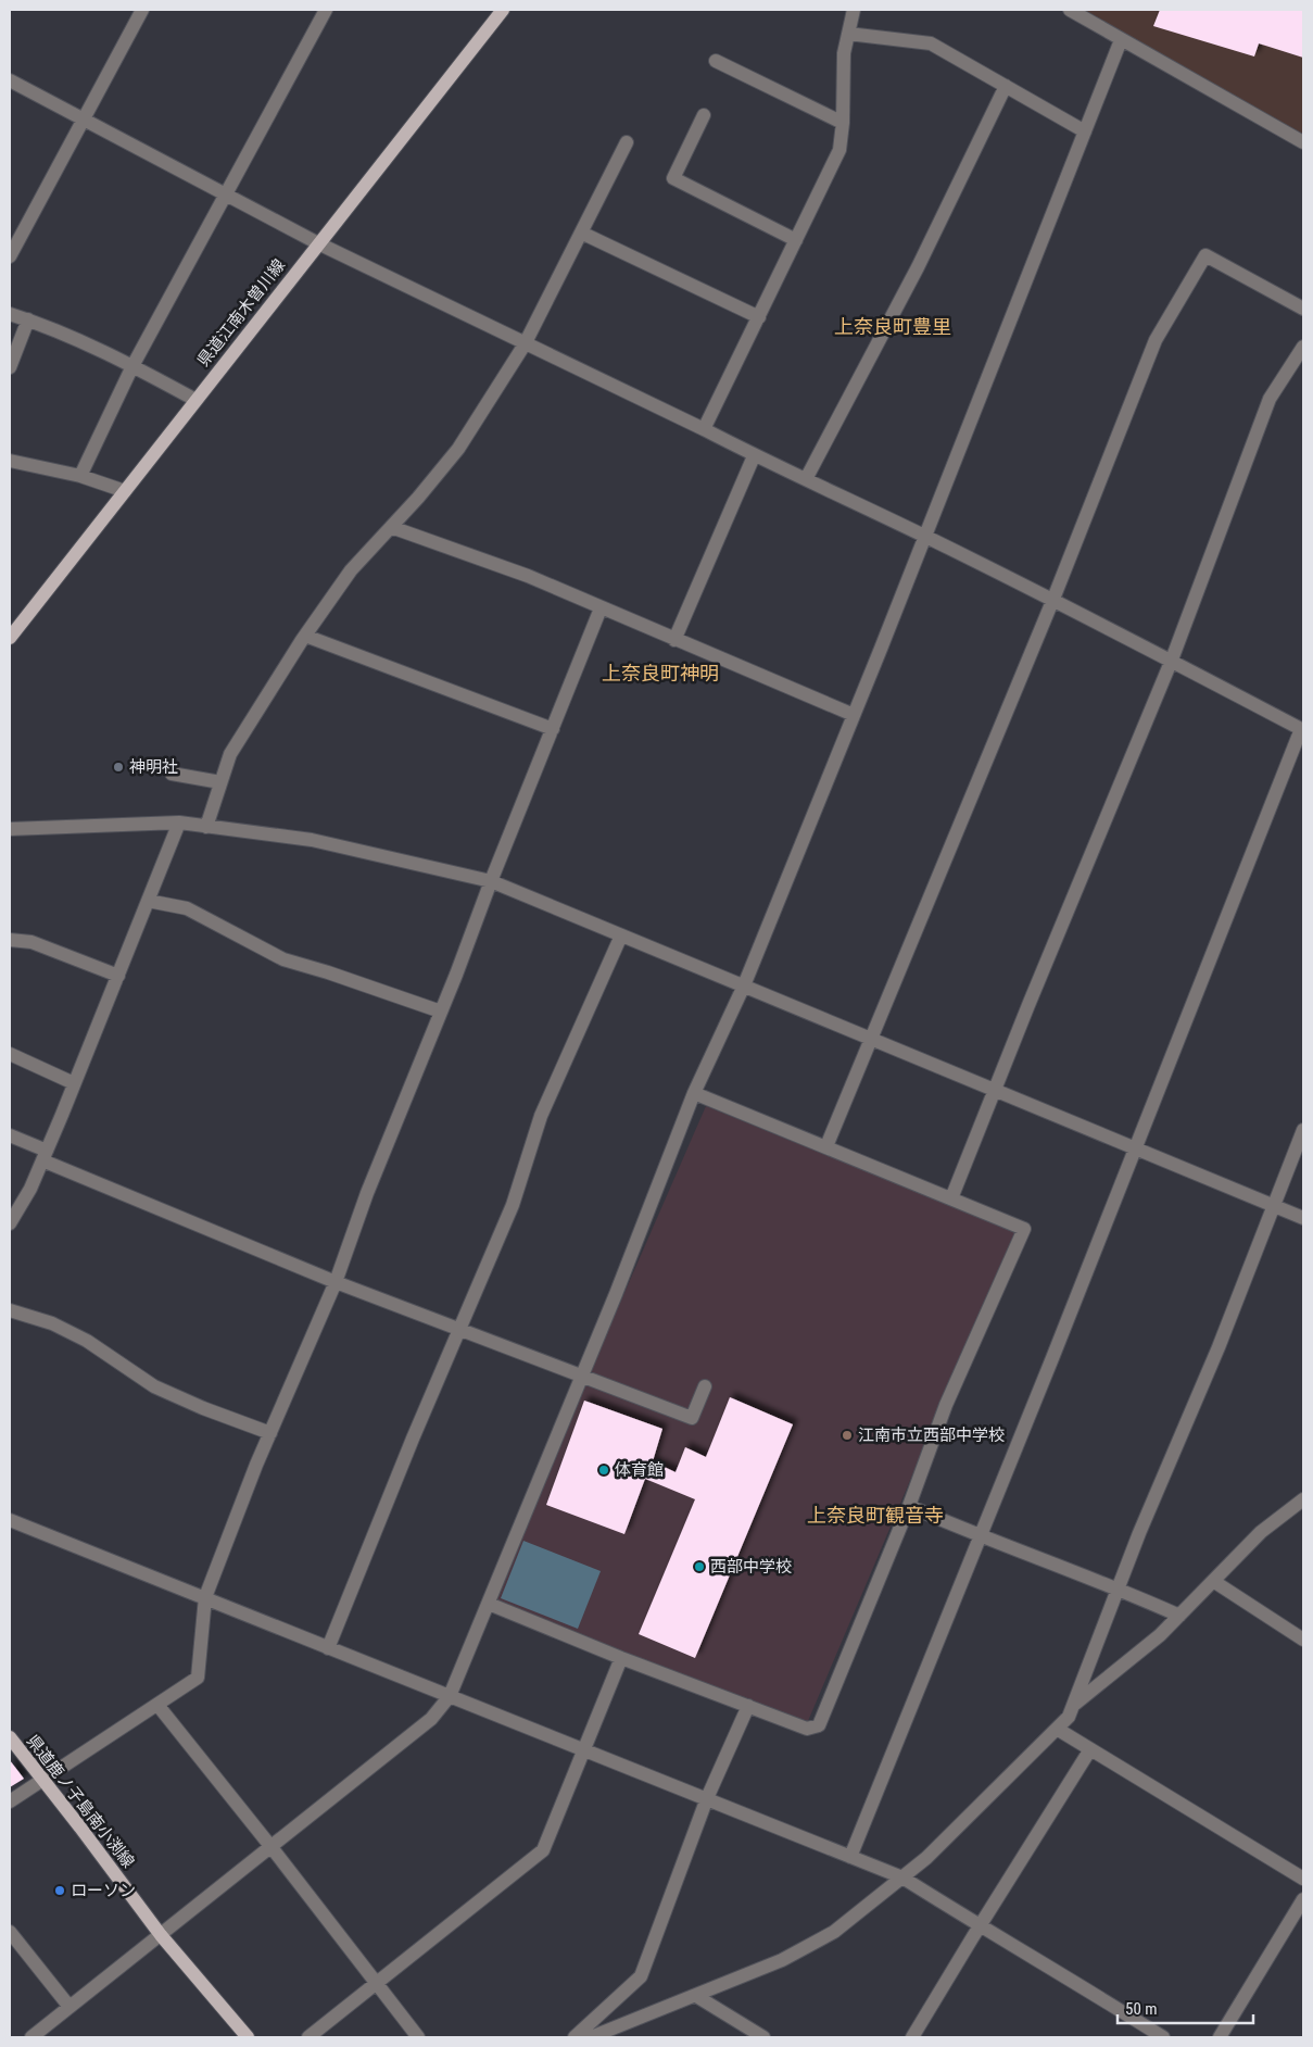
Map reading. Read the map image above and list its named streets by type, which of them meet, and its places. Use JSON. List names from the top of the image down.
{
  "streets": {
    "main road": ["県道江南木曽川線", "県道鹿ノ子島南小渕線"]
  },
  "districts": ["上奈良町豊里", "上奈良町神明", "上奈良町観音寺"],
  "places": [
    "神明社",
    "江南市立西部中学校",
    "体育館",
    "西部中学校",
    "ローソン"
  ],
  "scale_bar": "50 m"
}
